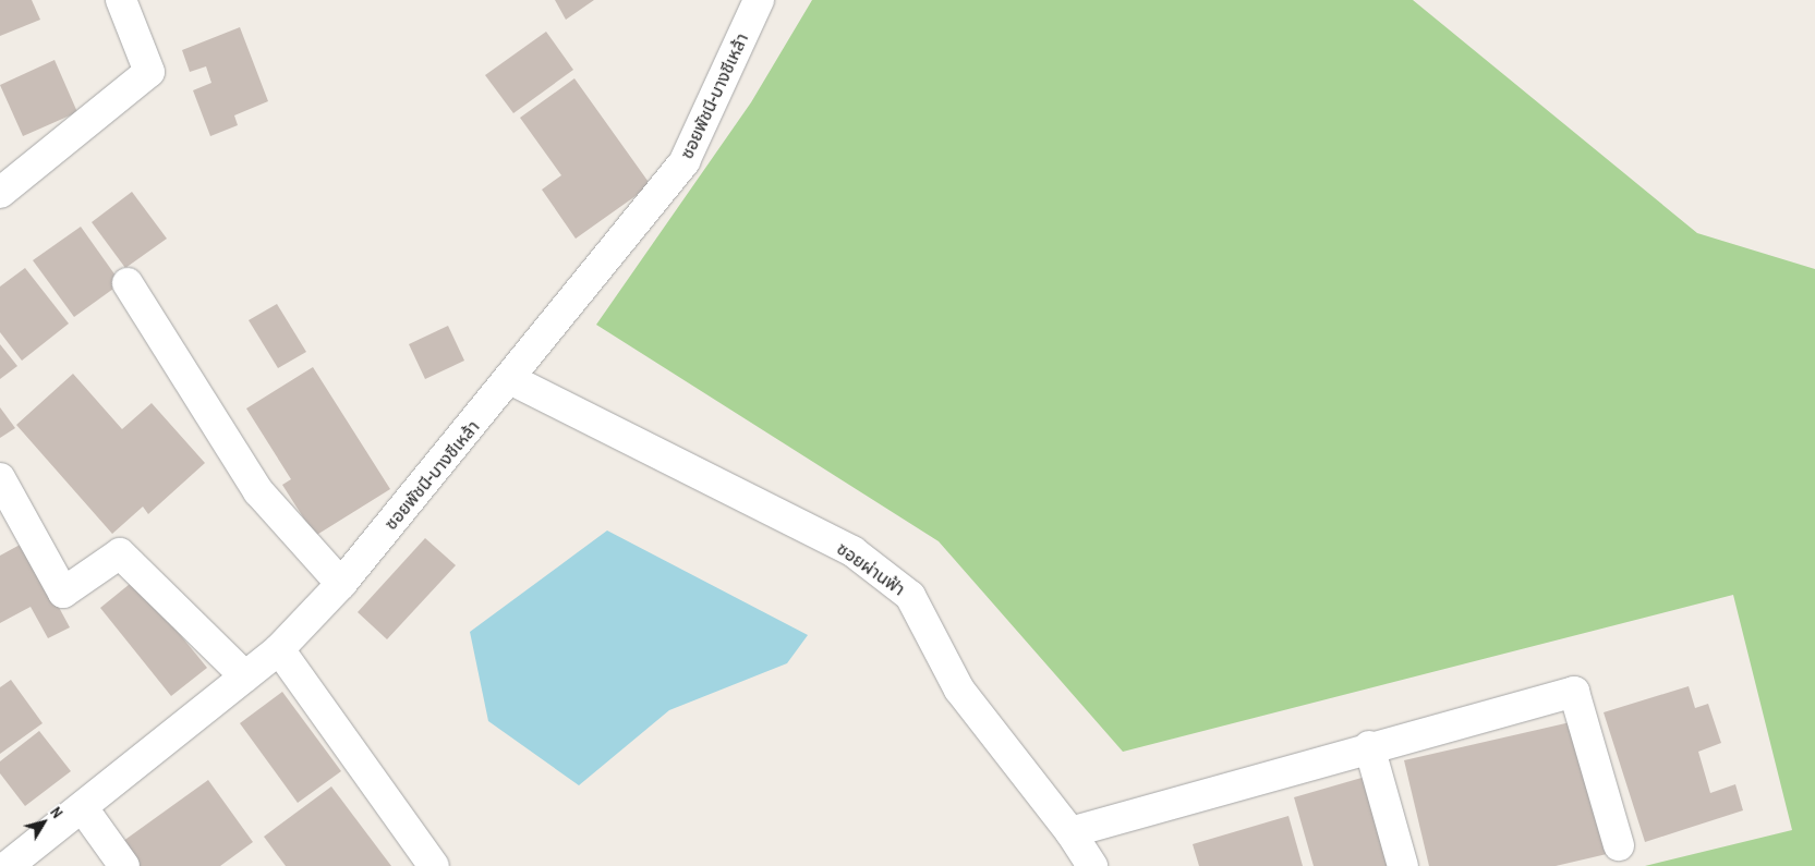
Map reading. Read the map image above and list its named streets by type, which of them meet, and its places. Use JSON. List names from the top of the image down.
{
  "streets": {
    "street": ["ซอยพัชนี-บางชีเหล้า", "ซอยผ่านฟ้า"]
  },
  "crossings": [
    ["ซอยพัชนี-บางชีเหล้า", "ซอยผ่านฟ้า"]
  ],
  "north": "top right"
}
